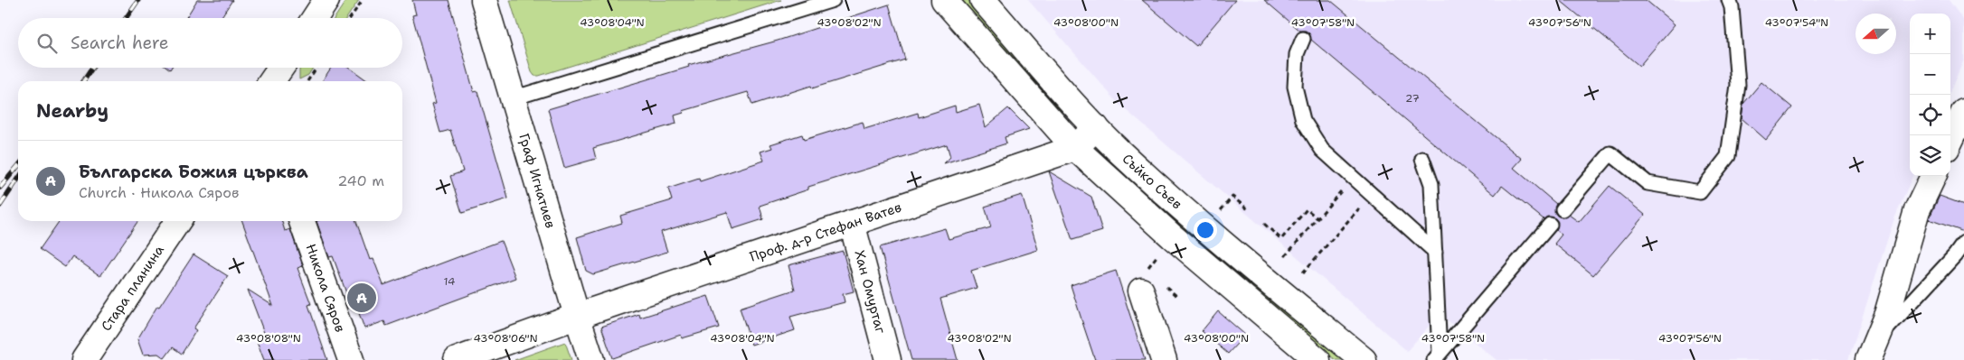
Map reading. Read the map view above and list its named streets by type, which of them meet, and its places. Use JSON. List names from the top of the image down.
{
  "streets": {
    "street": [
      "Граф Игнатиев",
      "Съйко Съев",
      "Проф. д-р Стефан Ватев",
      "Стара планина",
      "Никола Сяров",
      "Хан Омуртаг"
    ]
  },
  "crossings": [
    ["Граф Игнатиев", "Проф. д-р Стефан Ватев"],
    ["Съйко Съев", "Проф. д-р Стефан Ватев"],
    ["Проф. д-р Стефан Ватев", "Хан Омуртаг"]
  ],
  "house_numbers": ["27", "14"],
  "north": "left",
  "page": {
    "map_buttons": ["+", "−"],
    "search": "Search here",
    "heading": "Nearby",
    "list": [
      {
        "mark": "A",
        "name": "Българска Божия църква",
        "note": "Church · Никола Сяров",
        "value": "240 m"
      }
    ],
    "pins": "A"
  },
  "coordinates": [
    "43°07'58\"N",
    "43°08'04\"N",
    "43°08'02\"N",
    "43°08'00\"N",
    "43°07'56\"N",
    "43°07'54\"N",
    "43°08'08\"N",
    "43°08'06\"N"
  ]
}
